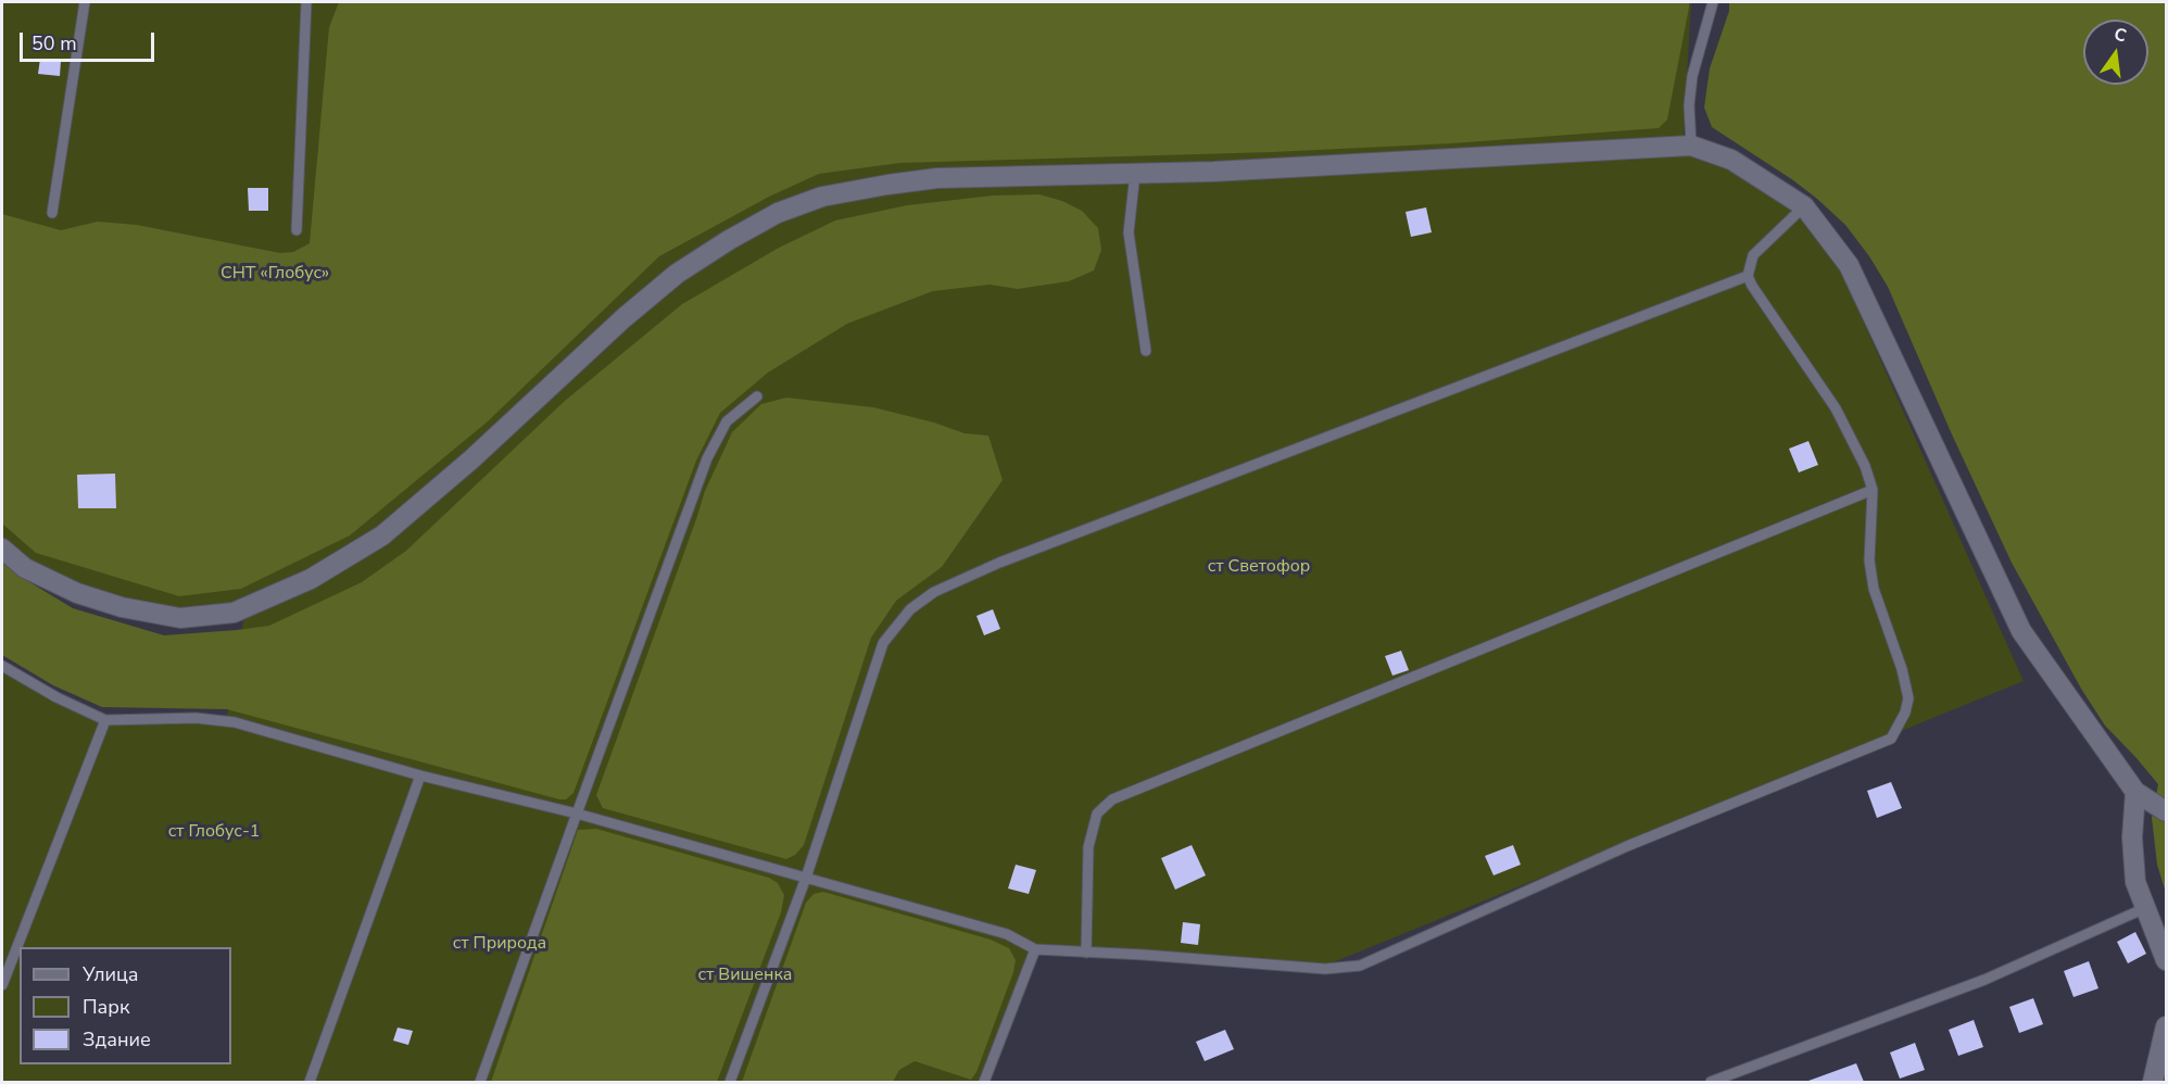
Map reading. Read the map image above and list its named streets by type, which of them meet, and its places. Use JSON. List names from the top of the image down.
{
  "parks": [
    "СНТ «Глобус»",
    "ст Светофор",
    "ст Глобус-1",
    "ст Природа",
    "ст Вишенка"
  ],
  "legend": ["Улица", "Парк", "Здание"],
  "scale_bar": "50 m",
  "north": "top"
}
